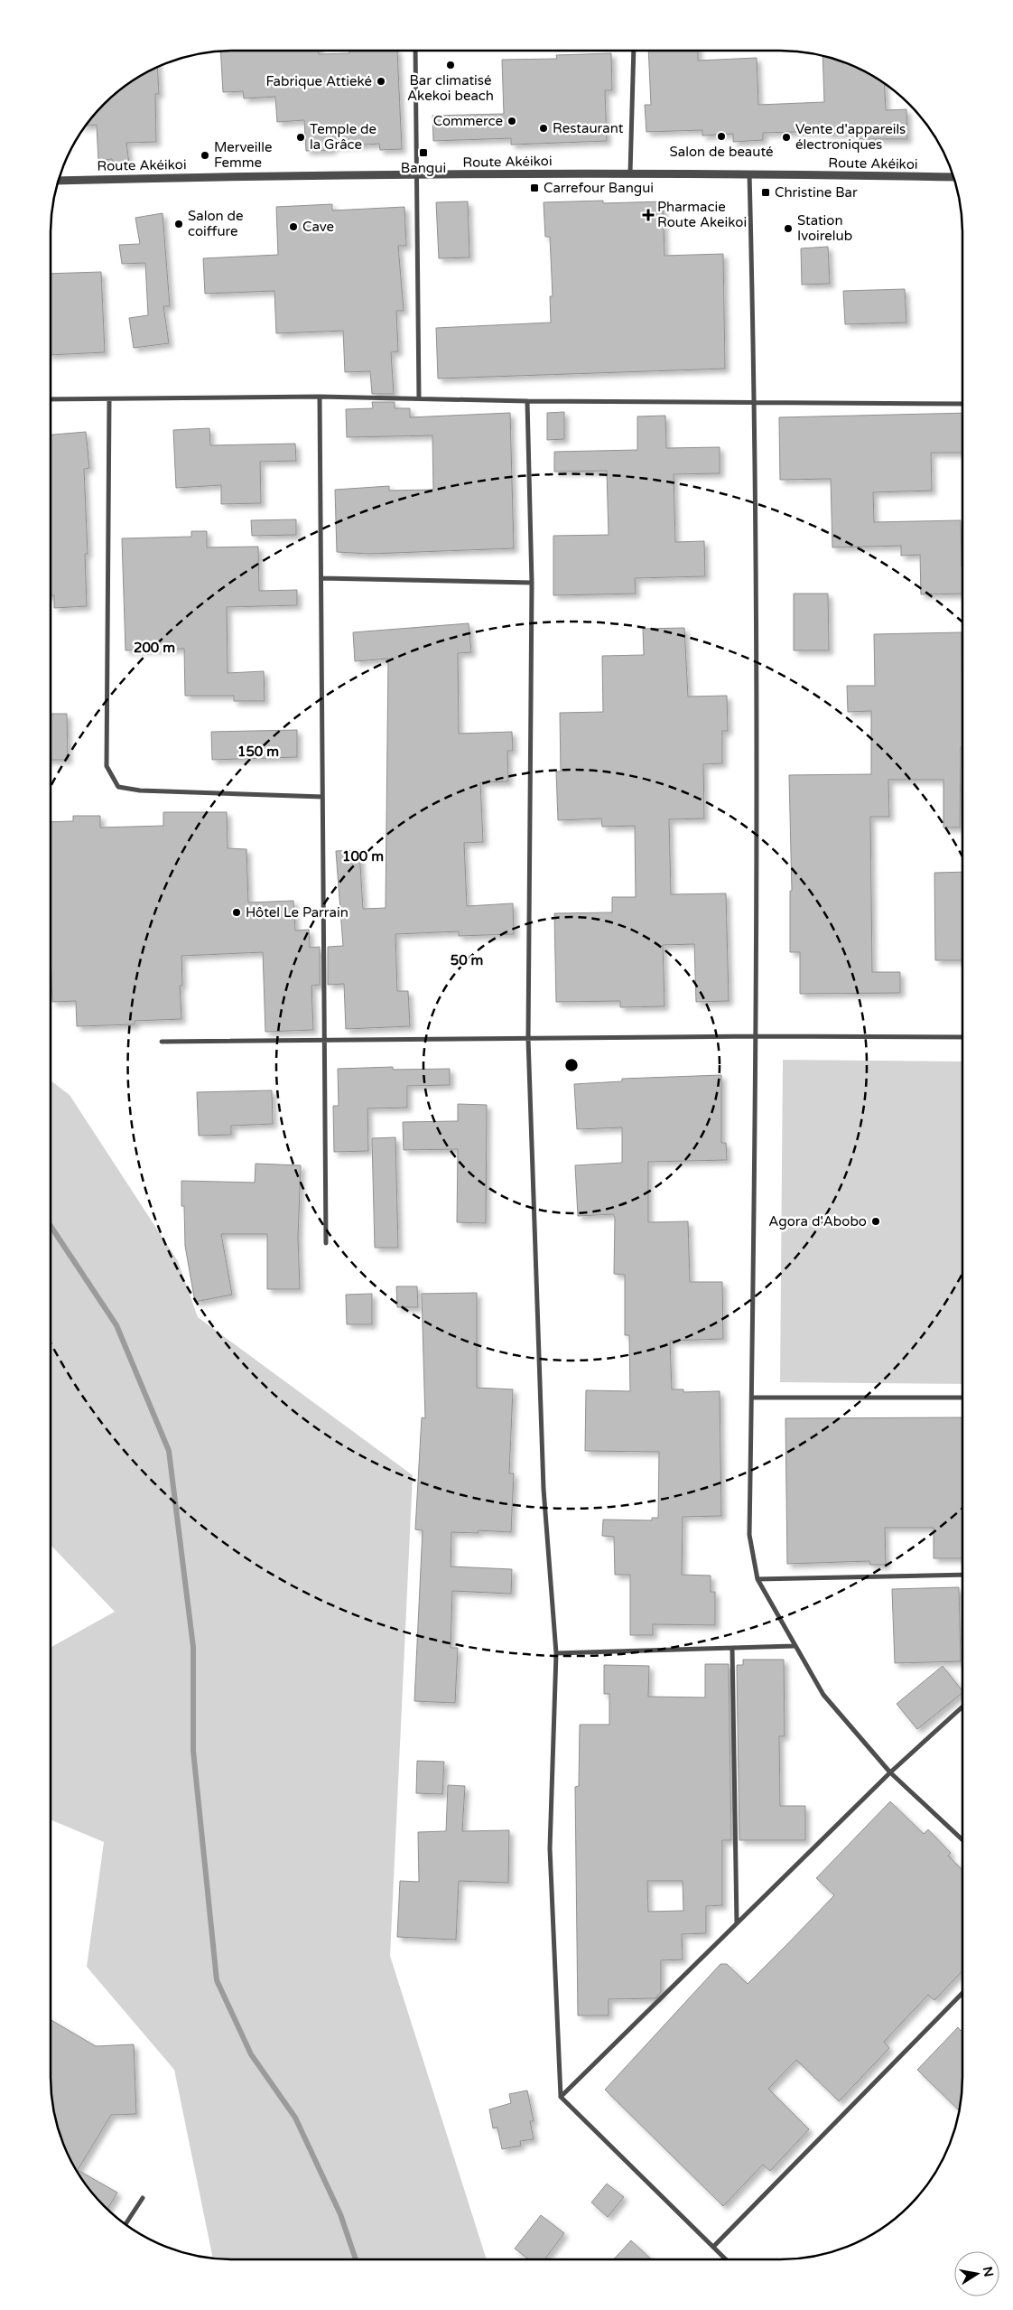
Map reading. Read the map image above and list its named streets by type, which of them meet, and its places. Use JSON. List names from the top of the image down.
{
  "streets": {
    "street": ["Route Akéikoi"]
  },
  "places": {
    "other": [
      "Bar climatisé Akekoi beach",
      "Fabrique Attieké",
      "Commerce",
      "Restaurant",
      "Salon de beauté",
      "Temple de la Grâce",
      "Vente d'appareils électroniques",
      "Merveille Femme",
      "Salon de coiffure",
      "Cave",
      "Station Ivoirelub",
      "Hôtel Le Parrain",
      "Agora d'Abobo"
    ],
    "transit": ["Bangui", "Carrefour Bangui", "Christine Bar"],
    "health": ["Pharmacie Route Akeikoi"]
  },
  "north": "right",
  "rings": [
    "200 m",
    "150 m",
    "100 m",
    "50 m"
  ]
}
